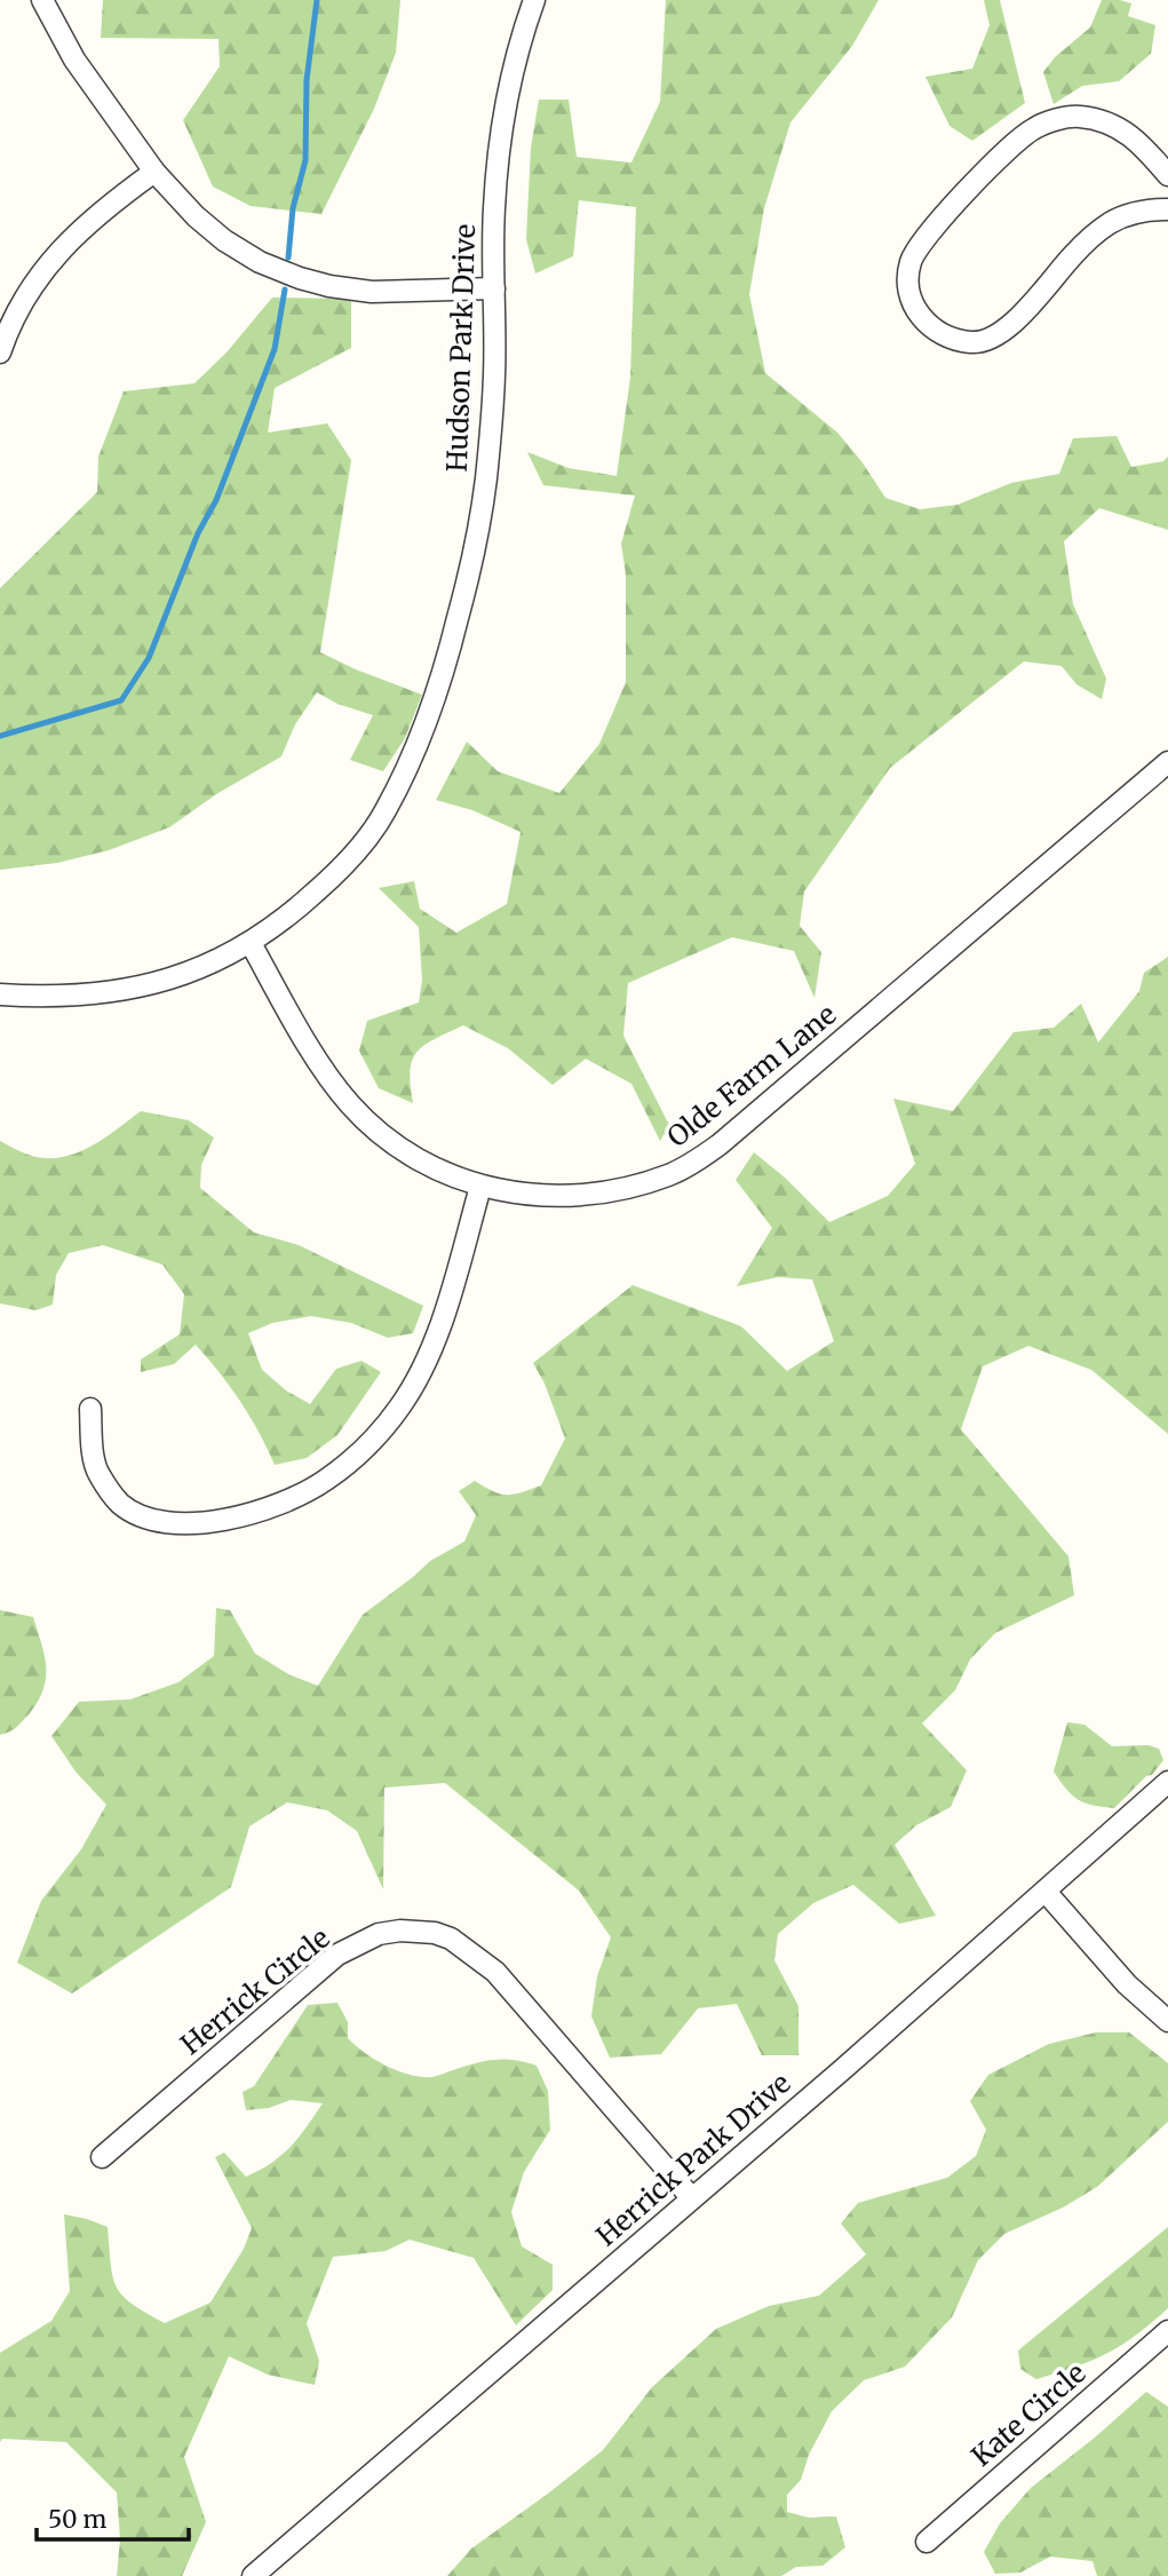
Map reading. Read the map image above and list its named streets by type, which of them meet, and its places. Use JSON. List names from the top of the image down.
{
  "streets": {
    "street": [
      "Hudson Park Drive",
      "Olde Farm Lane",
      "Herrick Circle",
      "Herrick Park Drive",
      "Kate Circle"
    ]
  },
  "crossings": [
    ["Hudson Park Drive", "Olde Farm Lane"],
    ["Herrick Circle", "Herrick Park Drive"]
  ],
  "scale_bar": "50 m"
}
